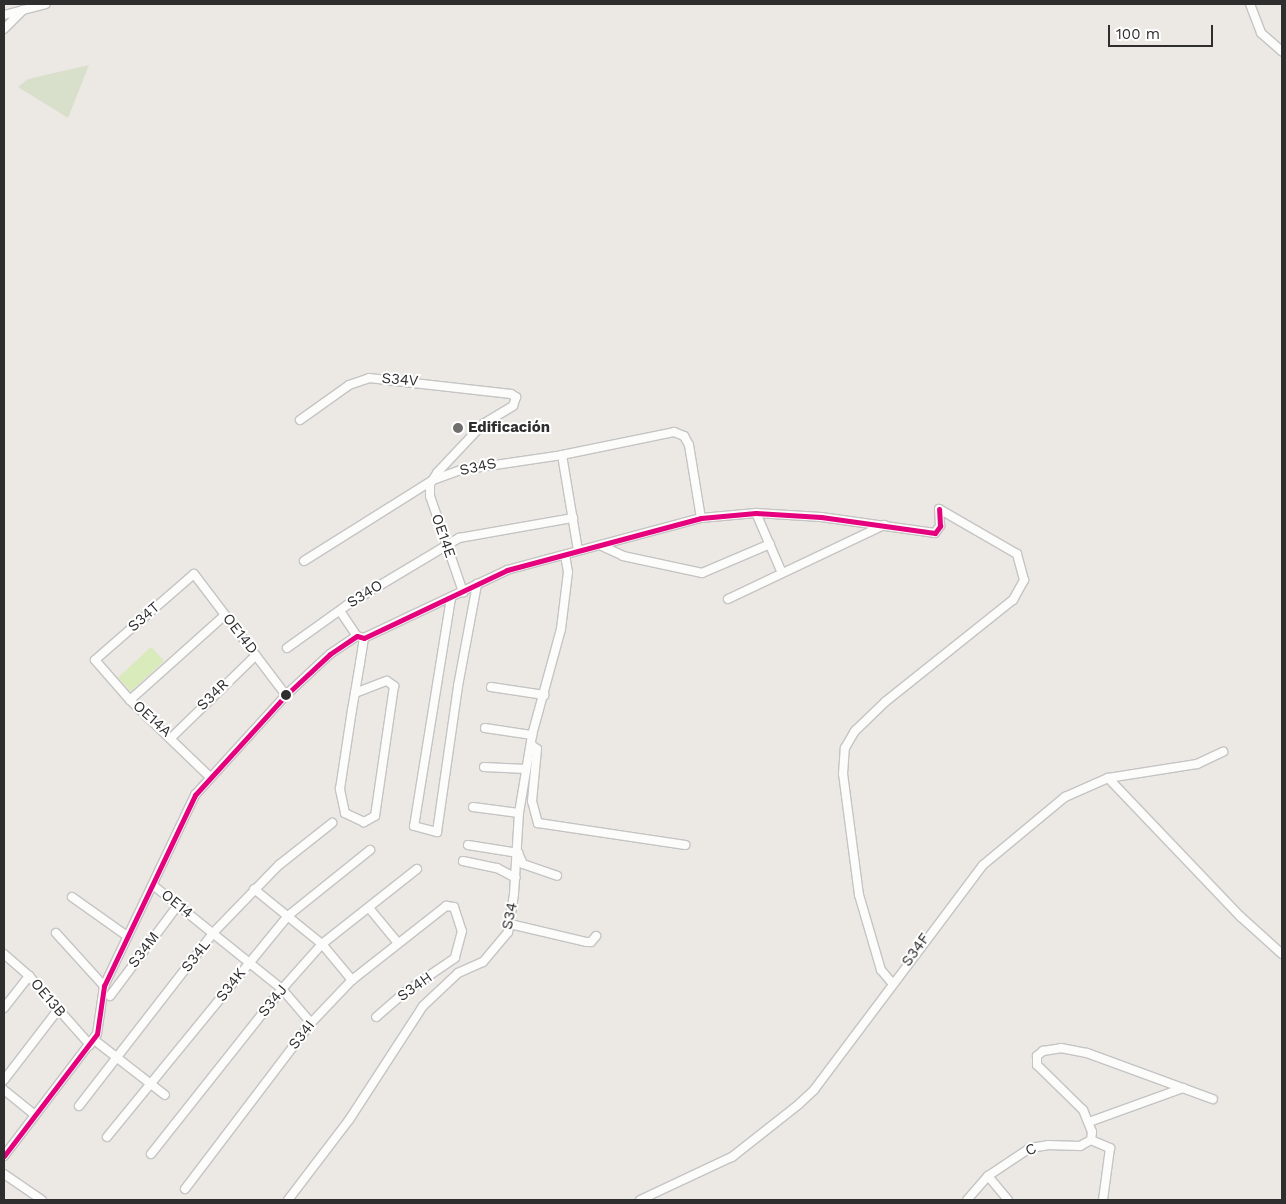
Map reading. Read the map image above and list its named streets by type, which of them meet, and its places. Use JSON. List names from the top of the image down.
{
  "streets": {
    "street": [
      "S34V",
      "S34S",
      "OE14E",
      "S34O",
      "S34T",
      "OE14D",
      "S34R",
      "OE14A",
      "OE14",
      "S34",
      "S34M",
      "S34F",
      "S34L",
      "S34K",
      "S34H",
      "OE13B",
      "S34J",
      "S34I",
      "C"
    ]
  },
  "crossings": [
    ["S34V", "S34S"],
    ["S34V", "OE14E"],
    ["S34S", "OE14E"],
    ["OE14E", "S34O"],
    ["S34T", "OE14D"],
    ["S34T", "OE14A"],
    ["OE14D", "S34R"],
    ["S34R", "OE14A"],
    ["OE14", "S34M"],
    ["OE14", "S34L"],
    ["OE14", "S34K"],
    ["OE14", "S34J"],
    ["OE14", "S34I"],
    ["S34L", "OE13B"],
    ["S34K", "OE13B"],
    ["S34H", "S34I"]
  ],
  "places": ["Edificación"],
  "scale_bar": "100 m"
}
